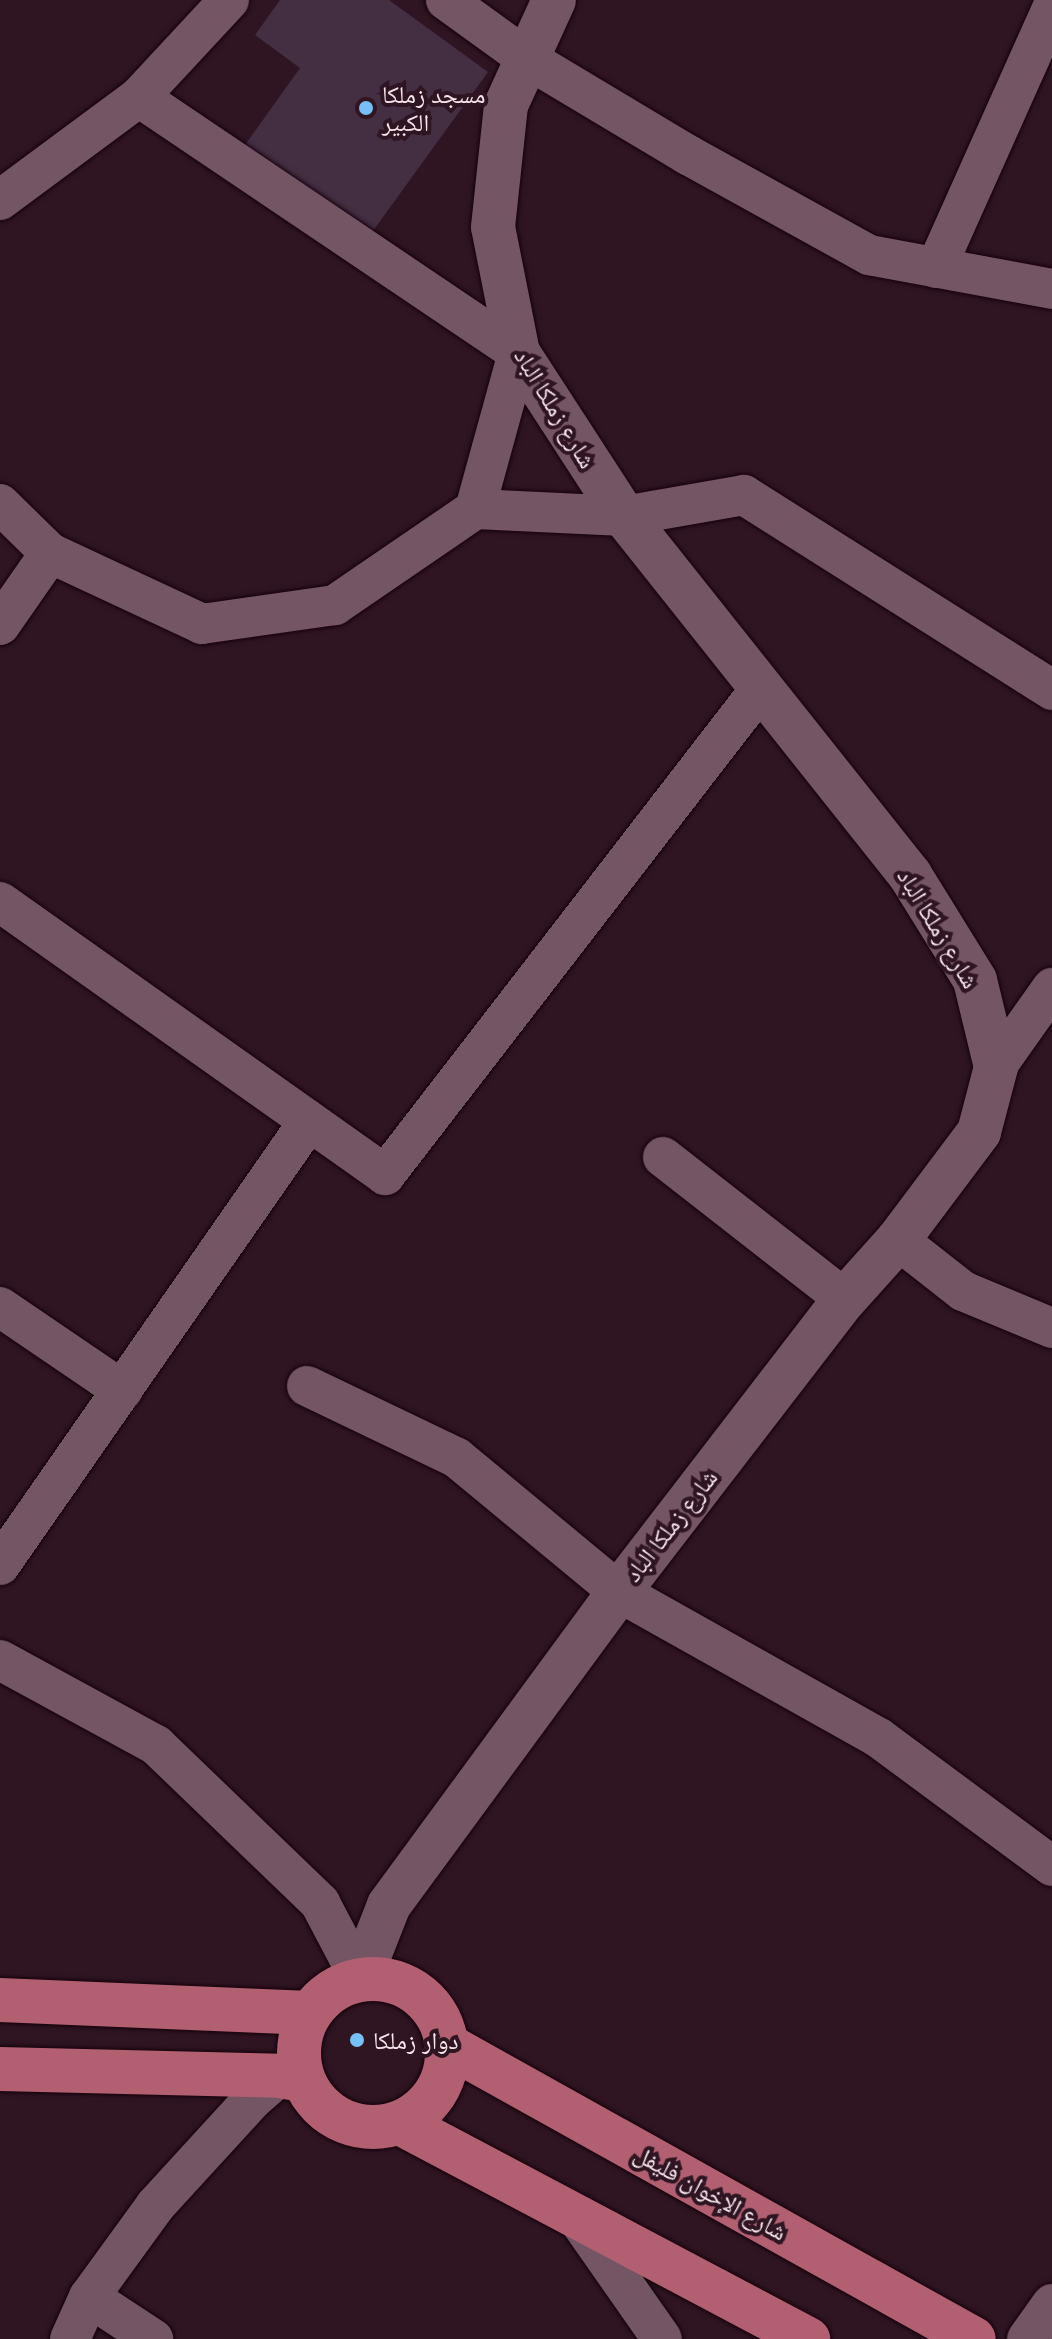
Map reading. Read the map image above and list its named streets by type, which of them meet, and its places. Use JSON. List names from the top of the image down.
{
  "streets": {
    "main road": ["شارع الإخوان فليفل"],
    "street": ["شارع زملكا الباد"]
  },
  "crossings": [
    ["شارع زملكا الباد", "شارع الإخوان فليفل"]
  ],
  "places": ["مسجد زملكا الكبير", "دوار زملكا"]
}
